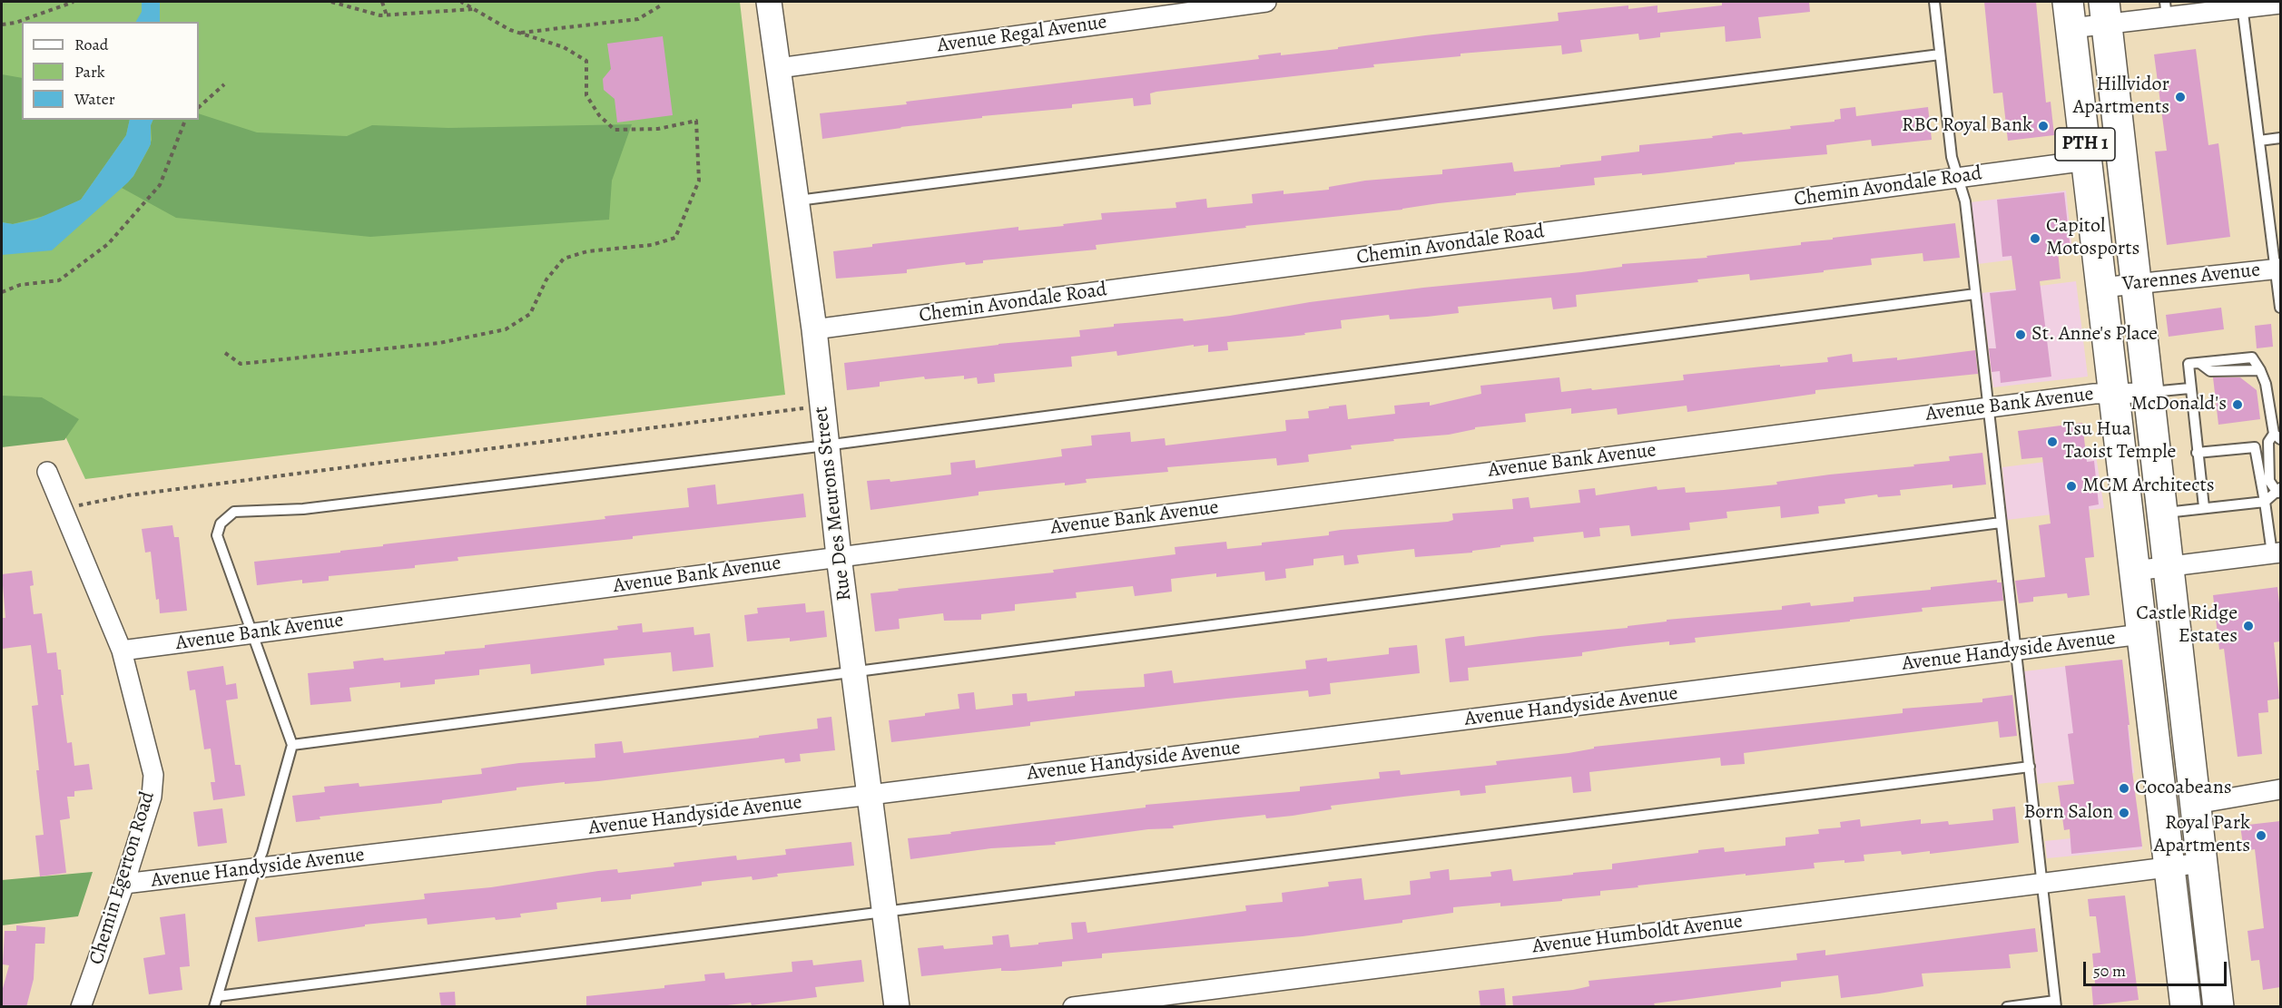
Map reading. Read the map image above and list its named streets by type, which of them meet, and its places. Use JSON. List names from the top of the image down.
{
  "streets": {
    "highway": ["PTH 1"],
    "street": [
      "Avenue Regal Avenue",
      "Chemin Avondale Road",
      "Varennes Avenue",
      "Avenue Bank Avenue",
      "Rue Des Meurons Street",
      "Avenue Handyside Avenue",
      "Chemin Egerton Road",
      "Avenue Humboldt Avenue"
    ]
  },
  "crossings": [
    ["Avenue Regal Avenue", "Rue Des Meurons Street"],
    ["PTH 1", "Chemin Avondale Road"],
    ["PTH 1", "Varennes Avenue"],
    ["PTH 1", "Avenue Bank Avenue"],
    ["PTH 1", "Avenue Handyside Avenue"],
    ["PTH 1", "Avenue Humboldt Avenue"],
    ["Chemin Avondale Road", "Rue Des Meurons Street"],
    ["Avenue Bank Avenue", "Rue Des Meurons Street"],
    ["Avenue Bank Avenue", "Chemin Egerton Road"],
    ["Rue Des Meurons Street", "Avenue Handyside Avenue"],
    ["Avenue Handyside Avenue", "Chemin Egerton Road"]
  ],
  "places": [
    "Hillvidor Apartments",
    "RBC Royal Bank",
    "Capitol Motosports",
    "St. Anne's Place",
    "McDonald's",
    "Tsu Hua Taoist Temple",
    "MCM Architects",
    "Castle Ridge Estates",
    "Cocoabeans",
    "Born Salon",
    "Royal Park Apartments"
  ],
  "legend": ["Road", "Park", "Water"],
  "scale_bar": "50 m"
}
